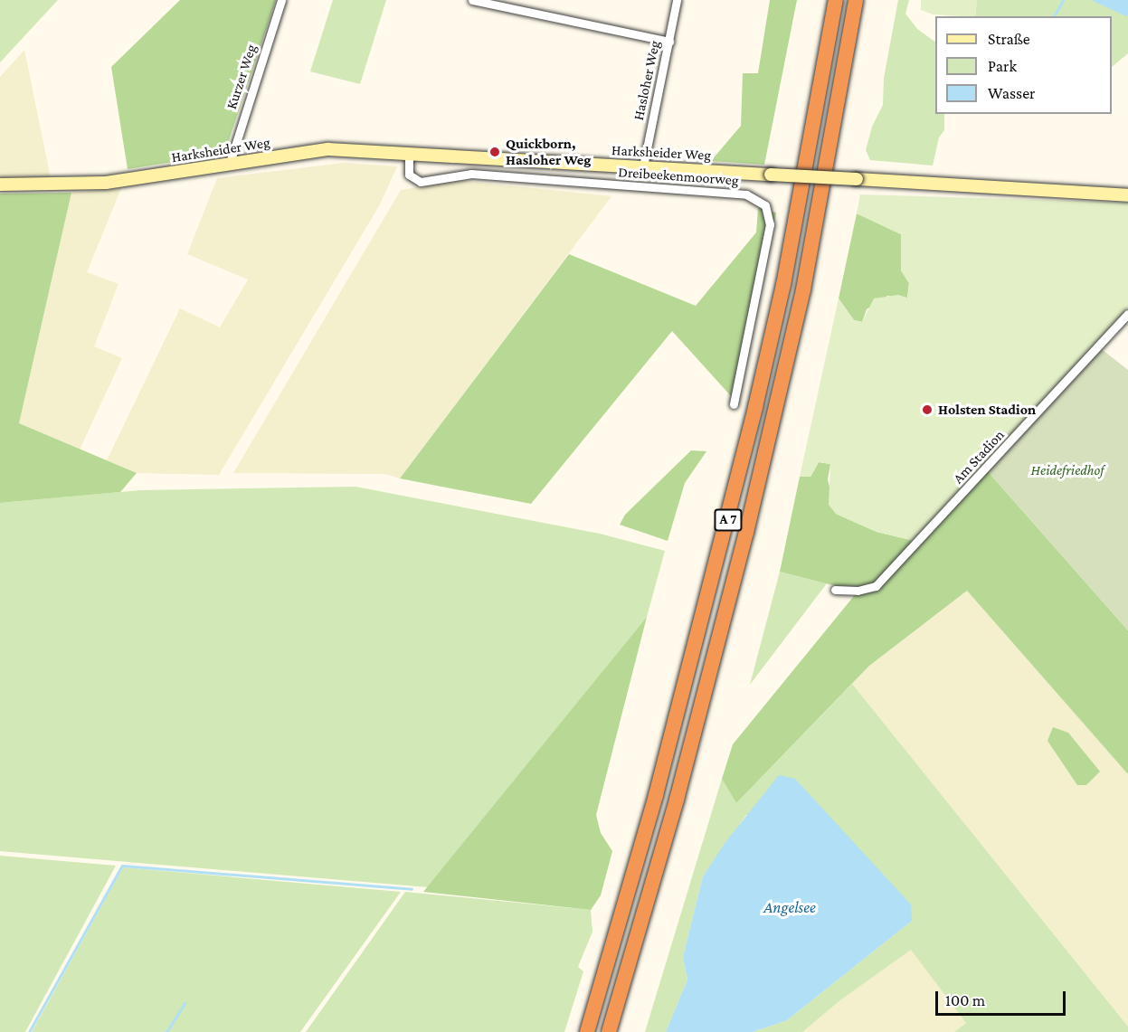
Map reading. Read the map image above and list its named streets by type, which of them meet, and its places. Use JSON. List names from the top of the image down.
{
  "streets": {
    "highway": ["A 7"],
    "main road": ["Harksheider Weg"],
    "street": [
      "Kurzer Weg",
      "Hasloher Weg",
      "Dreibeekenmoorweg",
      "Am Stadion"
    ]
  },
  "crossings": [
    ["Kurzer Weg", "Harksheider Weg"],
    ["Hasloher Weg", "Harksheider Weg"],
    ["Harksheider Weg", "Dreibeekenmoorweg"]
  ],
  "water": ["Angelsee"],
  "parks": ["Heidefriedhof"],
  "places": ["Quickborn, Hasloher Weg", "Holsten Stadion"],
  "legend": ["Straße", "Park", "Wasser"],
  "scale_bar": "100 m"
}
